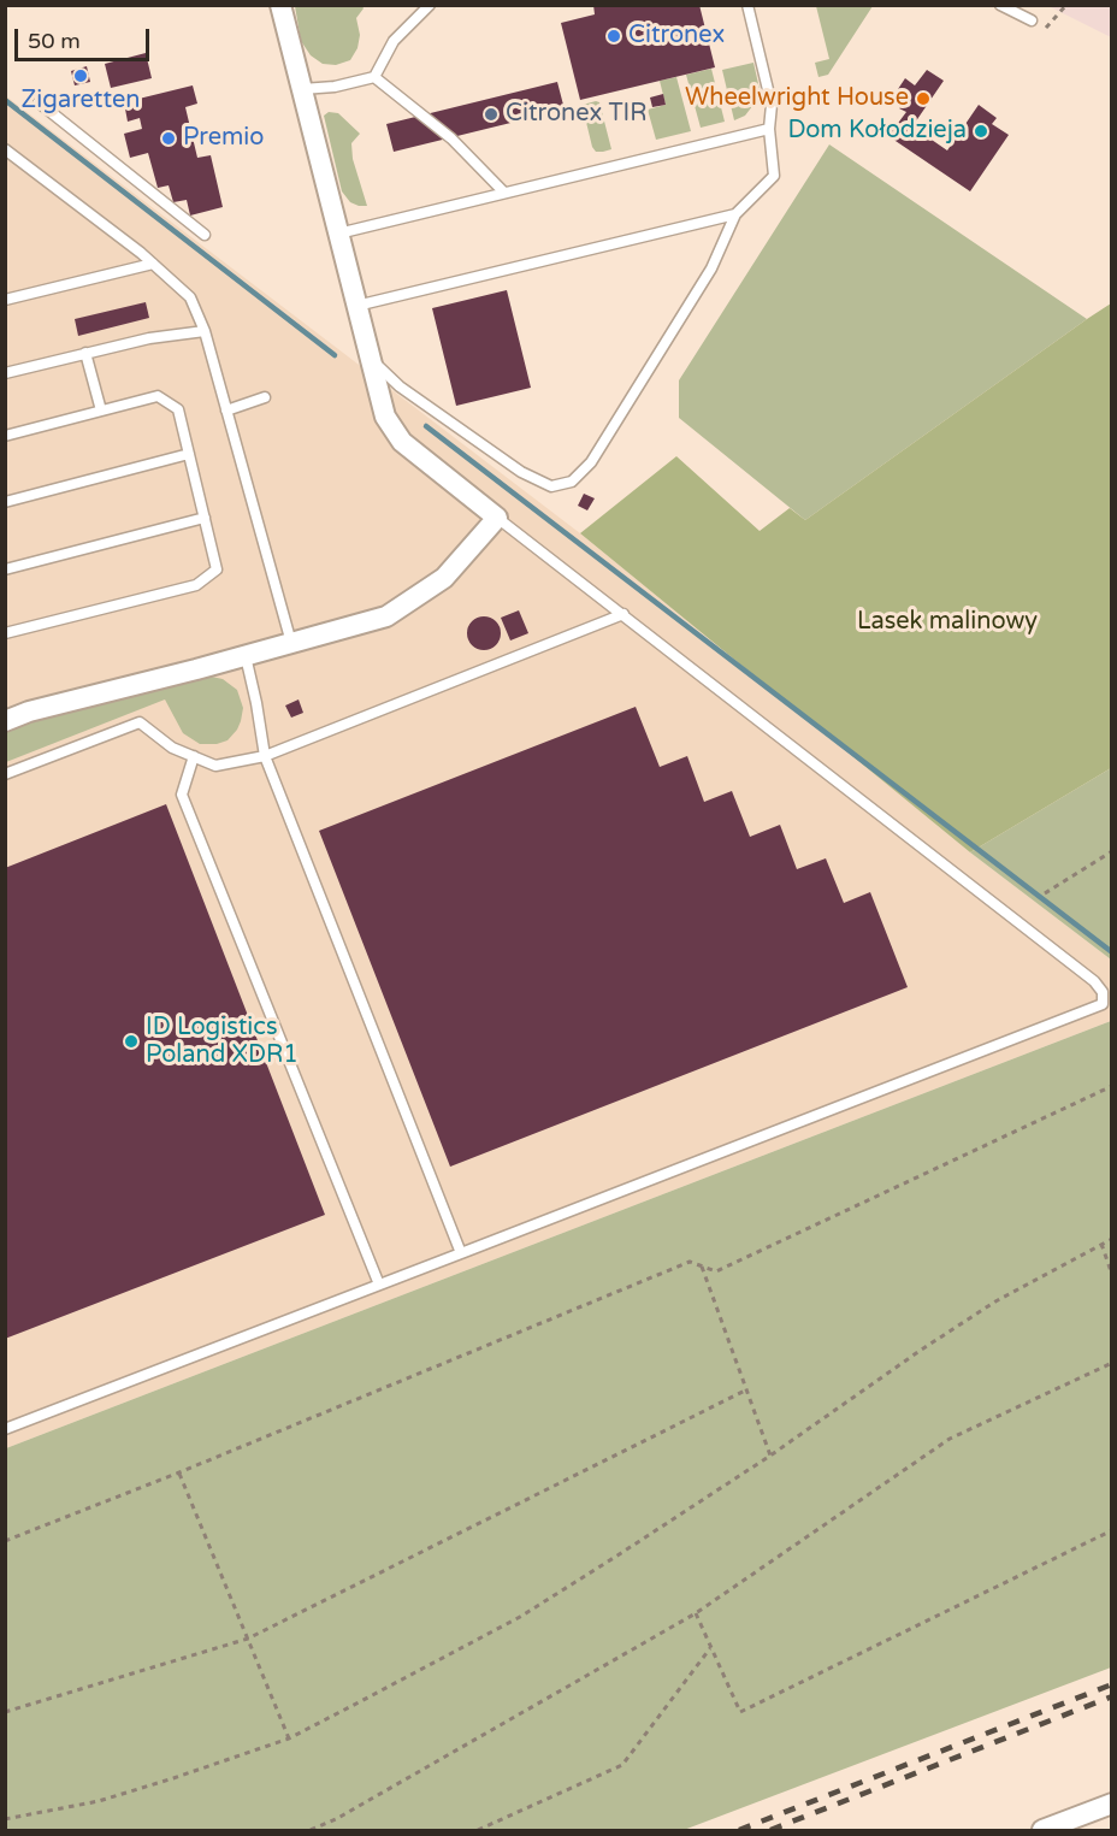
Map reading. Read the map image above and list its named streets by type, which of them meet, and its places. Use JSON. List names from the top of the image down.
{
  "parks": ["Lasek malinowy"],
  "places": [
    "Citronex",
    "Zigaretten",
    "Wheelwright House",
    "Citronex TIR",
    "Dom Kołodzieja",
    "Premio",
    "ID Logistics Poland XDR1"
  ],
  "scale_bar": "50 m"
}
